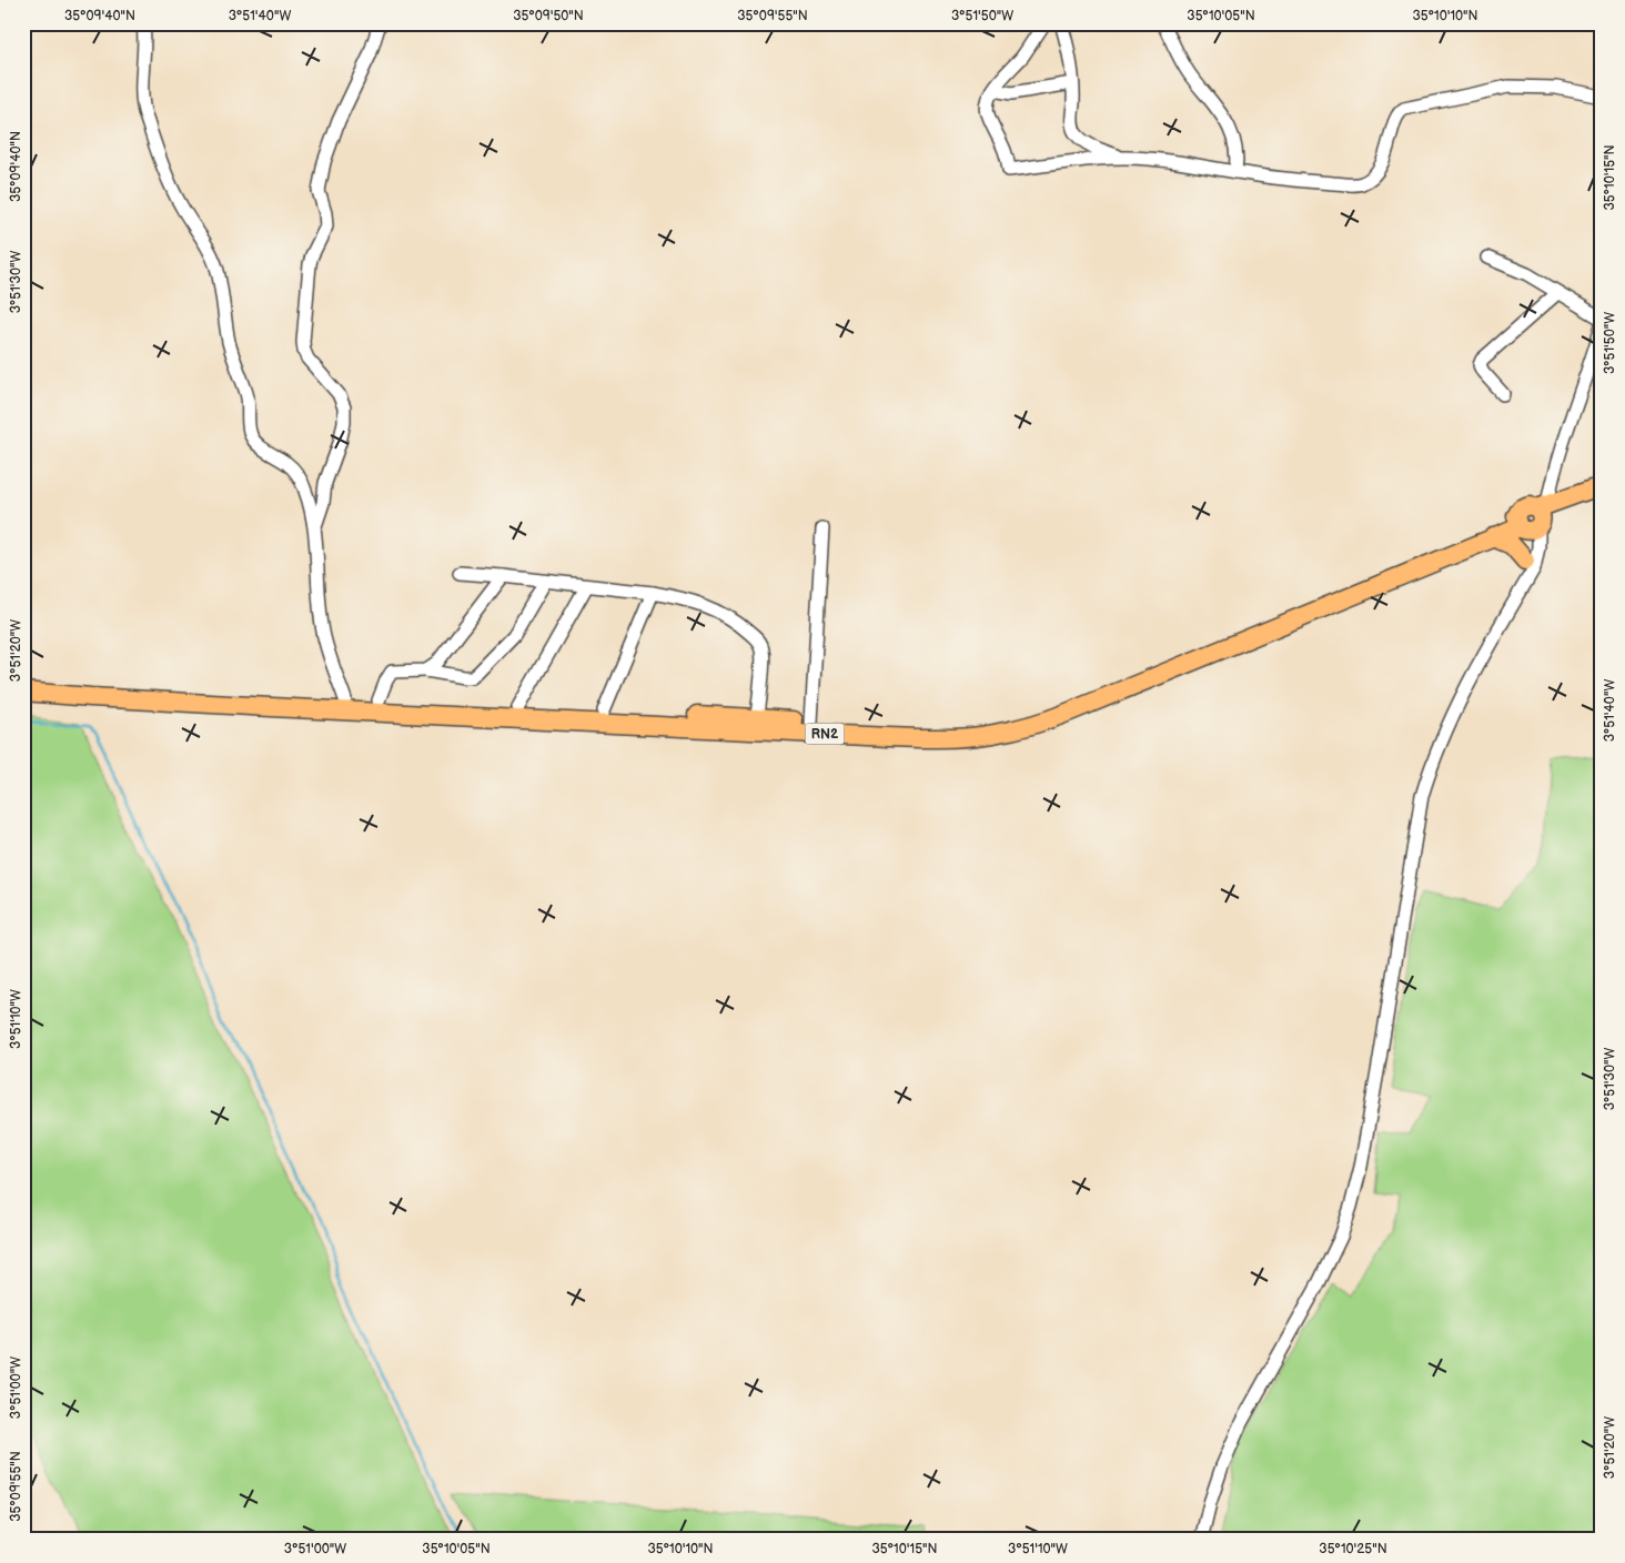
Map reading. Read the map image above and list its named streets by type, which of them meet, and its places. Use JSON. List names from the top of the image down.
{
  "streets": {
    "highway": ["RN2"]
  },
  "coordinates": [
    "35°09'40\"N",
    "3°51'40\"W",
    "35°09'50\"N",
    "35°09'55\"N",
    "3°51'50\"W",
    "35°10'05\"N",
    "35°10'10\"N",
    "35°10'15\"N",
    "3°51'30\"W",
    "3°51'20\"W",
    "3°51'10\"W",
    "3°51'00\"W",
    "35°10'25\"N"
  ]
}
